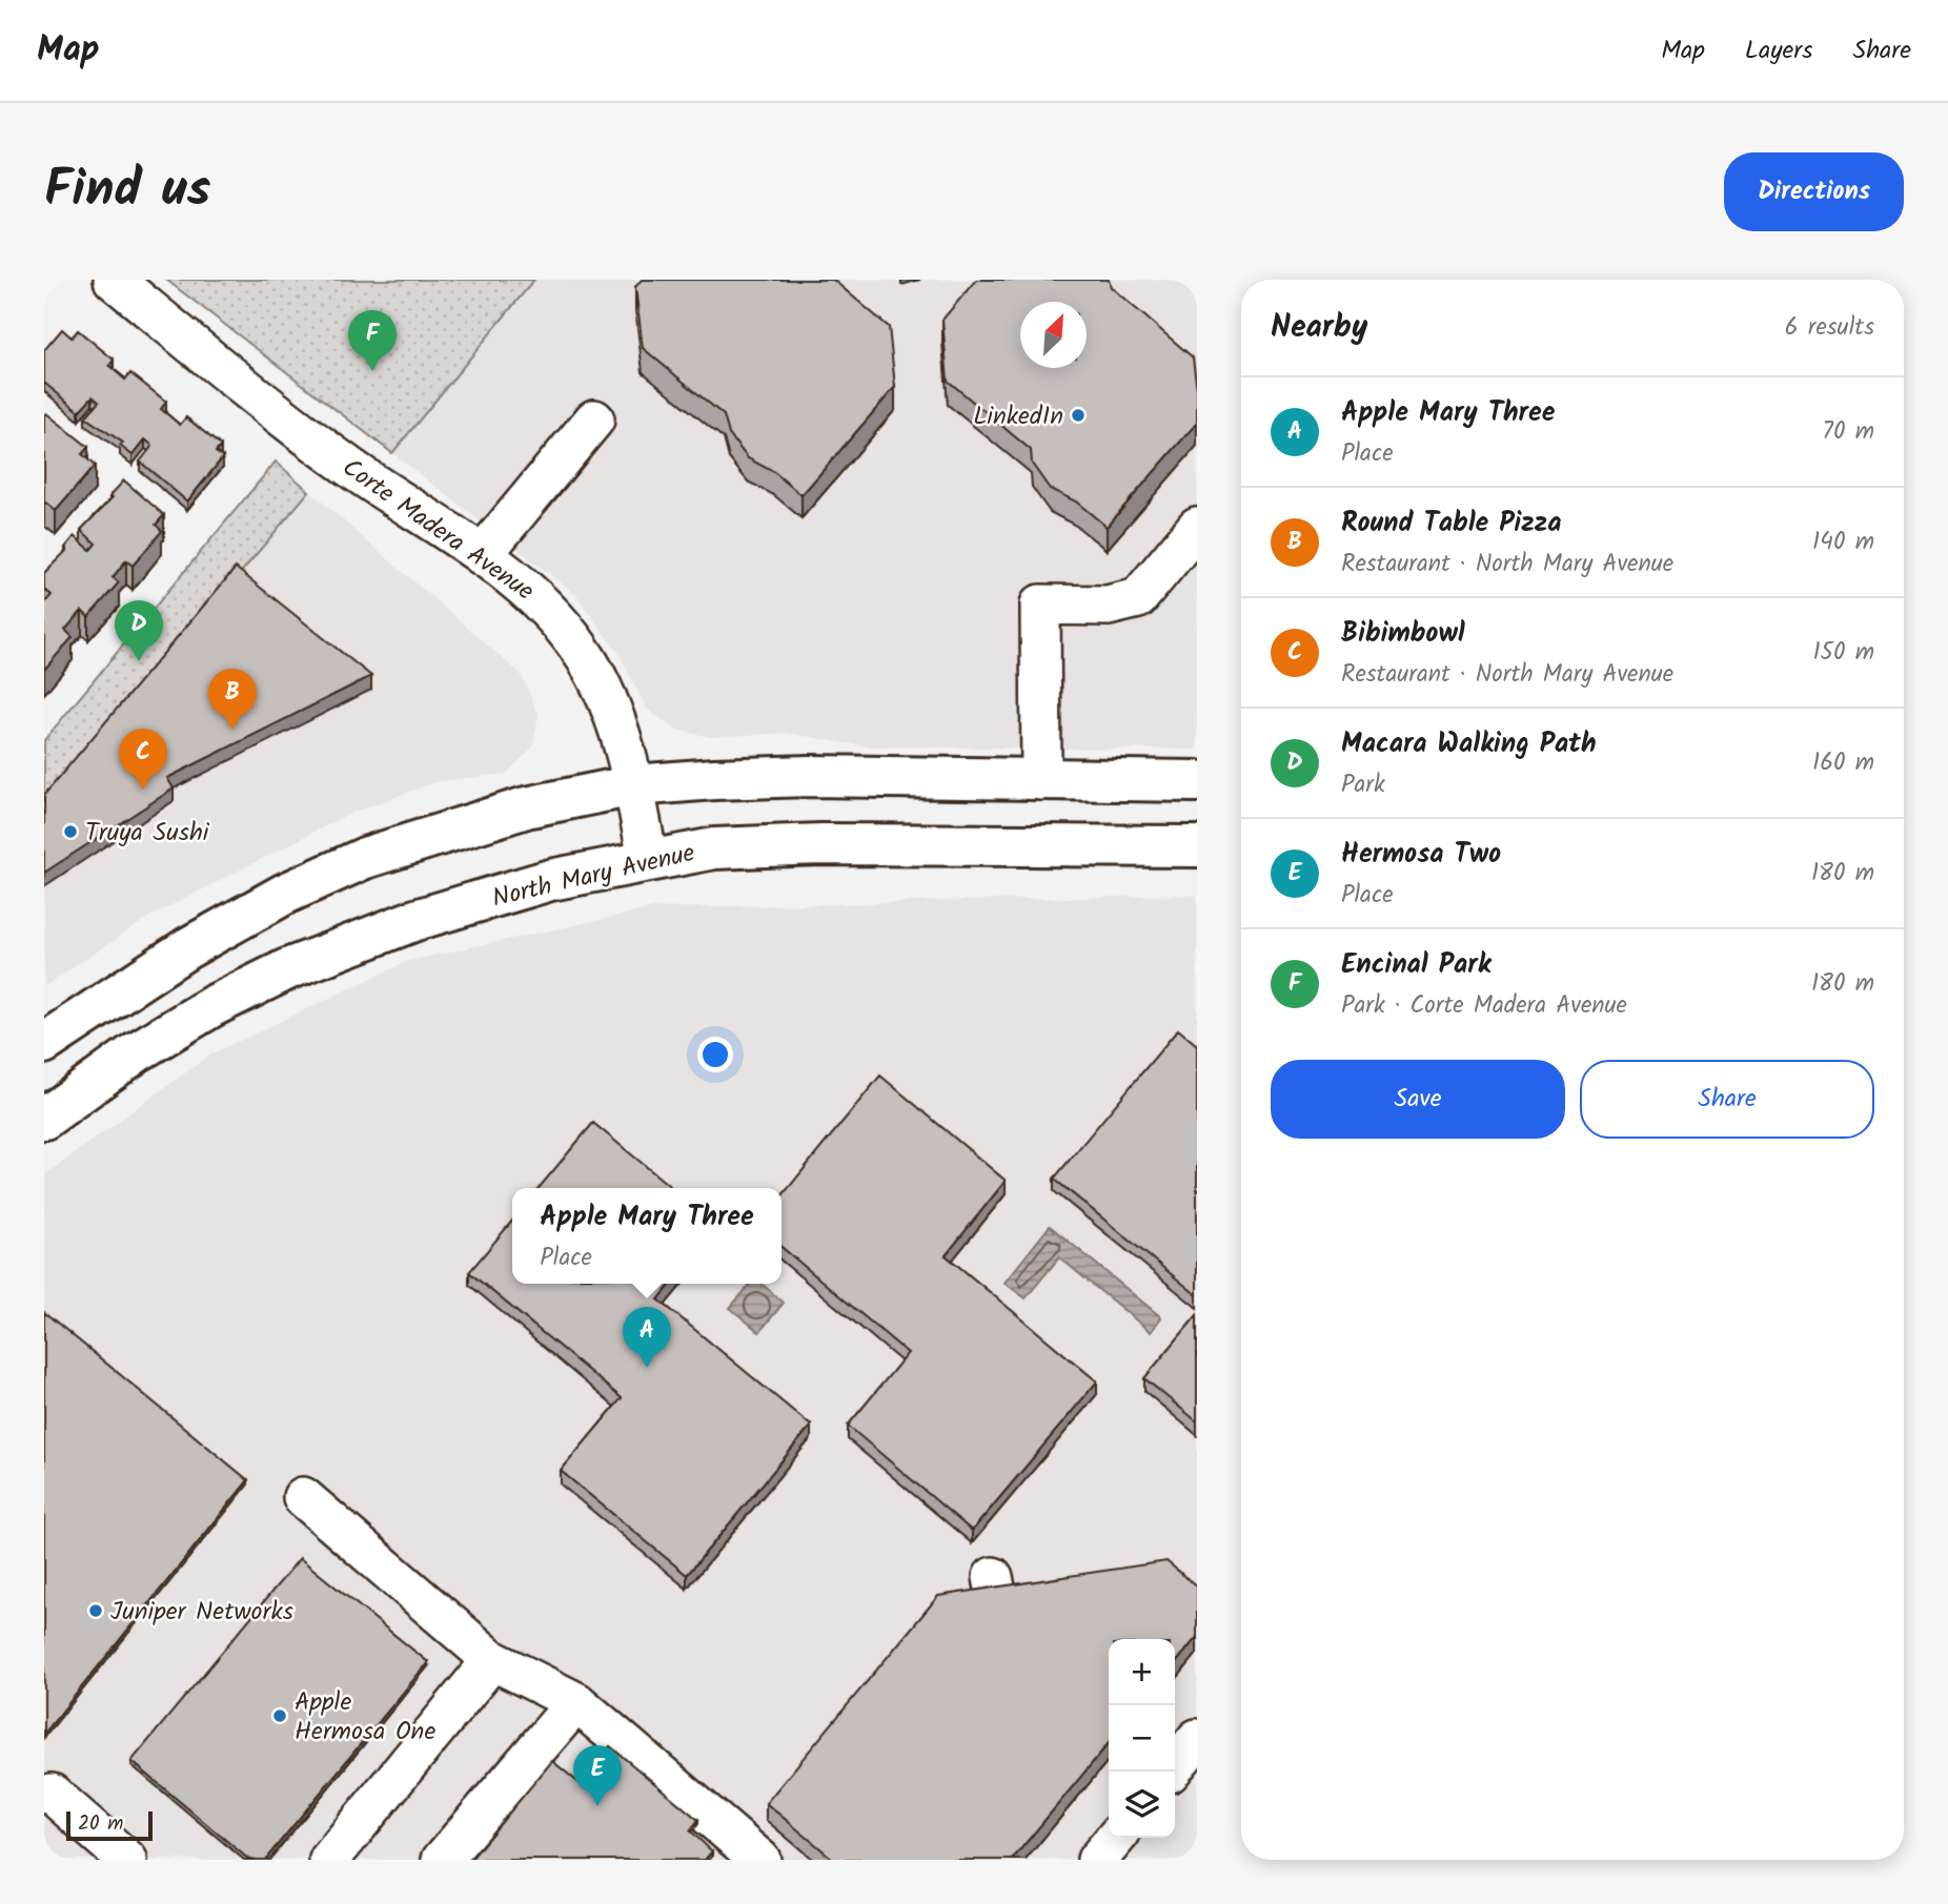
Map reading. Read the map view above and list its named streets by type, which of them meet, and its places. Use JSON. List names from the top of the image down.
{
  "streets": {
    "main road": ["North Mary Avenue"],
    "street": ["Corte Madera Avenue"]
  },
  "crossings": [
    ["Corte Madera Avenue", "North Mary Avenue"]
  ],
  "places": [
    "LinkedIn",
    "Truya Sushi",
    "Juniper Networks",
    "Apple Hermosa One"
  ],
  "scale_bar": "20 m",
  "north": "top right",
  "page": {
    "header": "Map",
    "nav": ["Map", "Layers", "Share"],
    "title": "Find us",
    "buttons": [
      "Directions",
      ["Save", "Share"]
    ],
    "heading": ["Nearby", "6 results"],
    "pins": [
      "F",
      "D",
      "B",
      "C",
      "A",
      "E"
    ],
    "list": [
      {
        "mark": "A",
        "name": "Apple Mary Three",
        "note": "Place",
        "value": "70 m"
      },
      {
        "mark": "B",
        "name": "Round Table Pizza",
        "note": "Restaurant · North Mary Avenue",
        "value": "140 m"
      },
      {
        "mark": "C",
        "name": "Bibimbowl",
        "note": "Restaurant · North Mary Avenue",
        "value": "150 m"
      },
      {
        "mark": "D",
        "name": "Macara Walking Path",
        "note": "Park",
        "value": "160 m"
      },
      {
        "mark": "E",
        "name": "Hermosa Two",
        "note": "Place",
        "value": "180 m"
      },
      {
        "mark": "F",
        "name": "Encinal Park",
        "note": "Park · Corte Madera Avenue",
        "value": "180 m"
      }
    ],
    "popup": ["Apple Mary Three", "Place"],
    "map_buttons": ["+", "−"],
    "scale": "20 m"
  }
}
